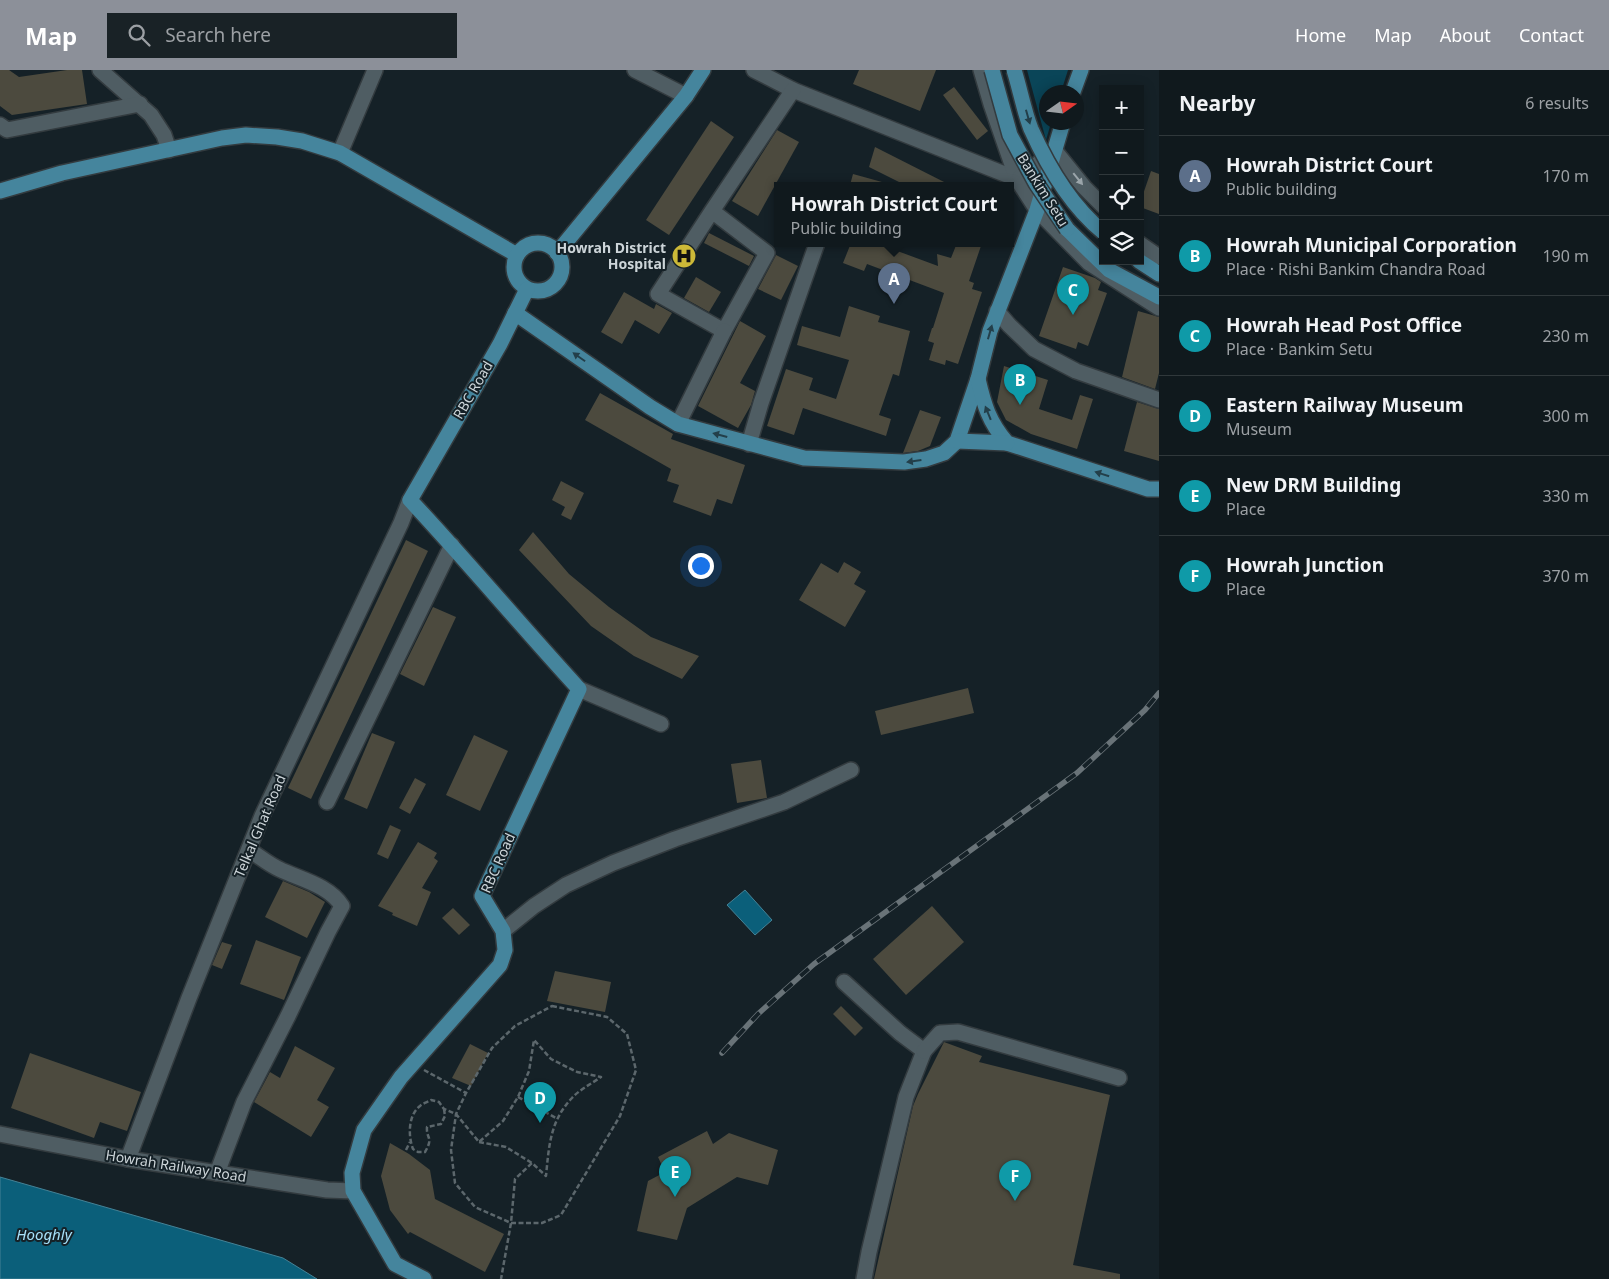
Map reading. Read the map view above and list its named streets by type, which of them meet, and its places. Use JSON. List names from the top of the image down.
{
  "streets": {
    "main road": ["Bankim Setu", "RBC Road"],
    "street": ["Telkal Ghat Road", "Howrah Railway Road"]
  },
  "crossings": [
    ["RBC Road", "Telkal Ghat Road"],
    ["RBC Road", "Howrah Railway Road"],
    ["Telkal Ghat Road", "Howrah Railway Road"]
  ],
  "water": ["Hooghly"],
  "places": {
    "hospital": ["Howrah District Hospital"]
  },
  "north": "right",
  "page": {
    "header": "Map",
    "search": "Search here",
    "nav": [
      "Home",
      "Map",
      "About",
      "Contact"
    ],
    "heading": ["Nearby", "6 results"],
    "map_buttons": ["+", "−"],
    "list": [
      {
        "mark": "A",
        "name": "Howrah District Court",
        "note": "Public building",
        "value": "170 m"
      },
      {
        "mark": "B",
        "name": "Howrah Municipal Corporation",
        "note": "Place · Rishi Bankim Chandra Road",
        "value": "190 m"
      },
      {
        "mark": "C",
        "name": "Howrah Head Post Office",
        "note": "Place · Bankim Setu",
        "value": "230 m"
      },
      {
        "mark": "D",
        "name": "Eastern Railway Museum",
        "note": "Museum",
        "value": "300 m"
      },
      {
        "mark": "E",
        "name": "New DRM Building",
        "note": "Place",
        "value": "330 m"
      },
      {
        "mark": "F",
        "name": "Howrah Junction",
        "note": "Place",
        "value": "370 m"
      }
    ],
    "popup": ["Howrah District Court", "Public building"],
    "pins": [
      "A",
      "C",
      "B",
      "D",
      "E",
      "F"
    ]
  }
}
